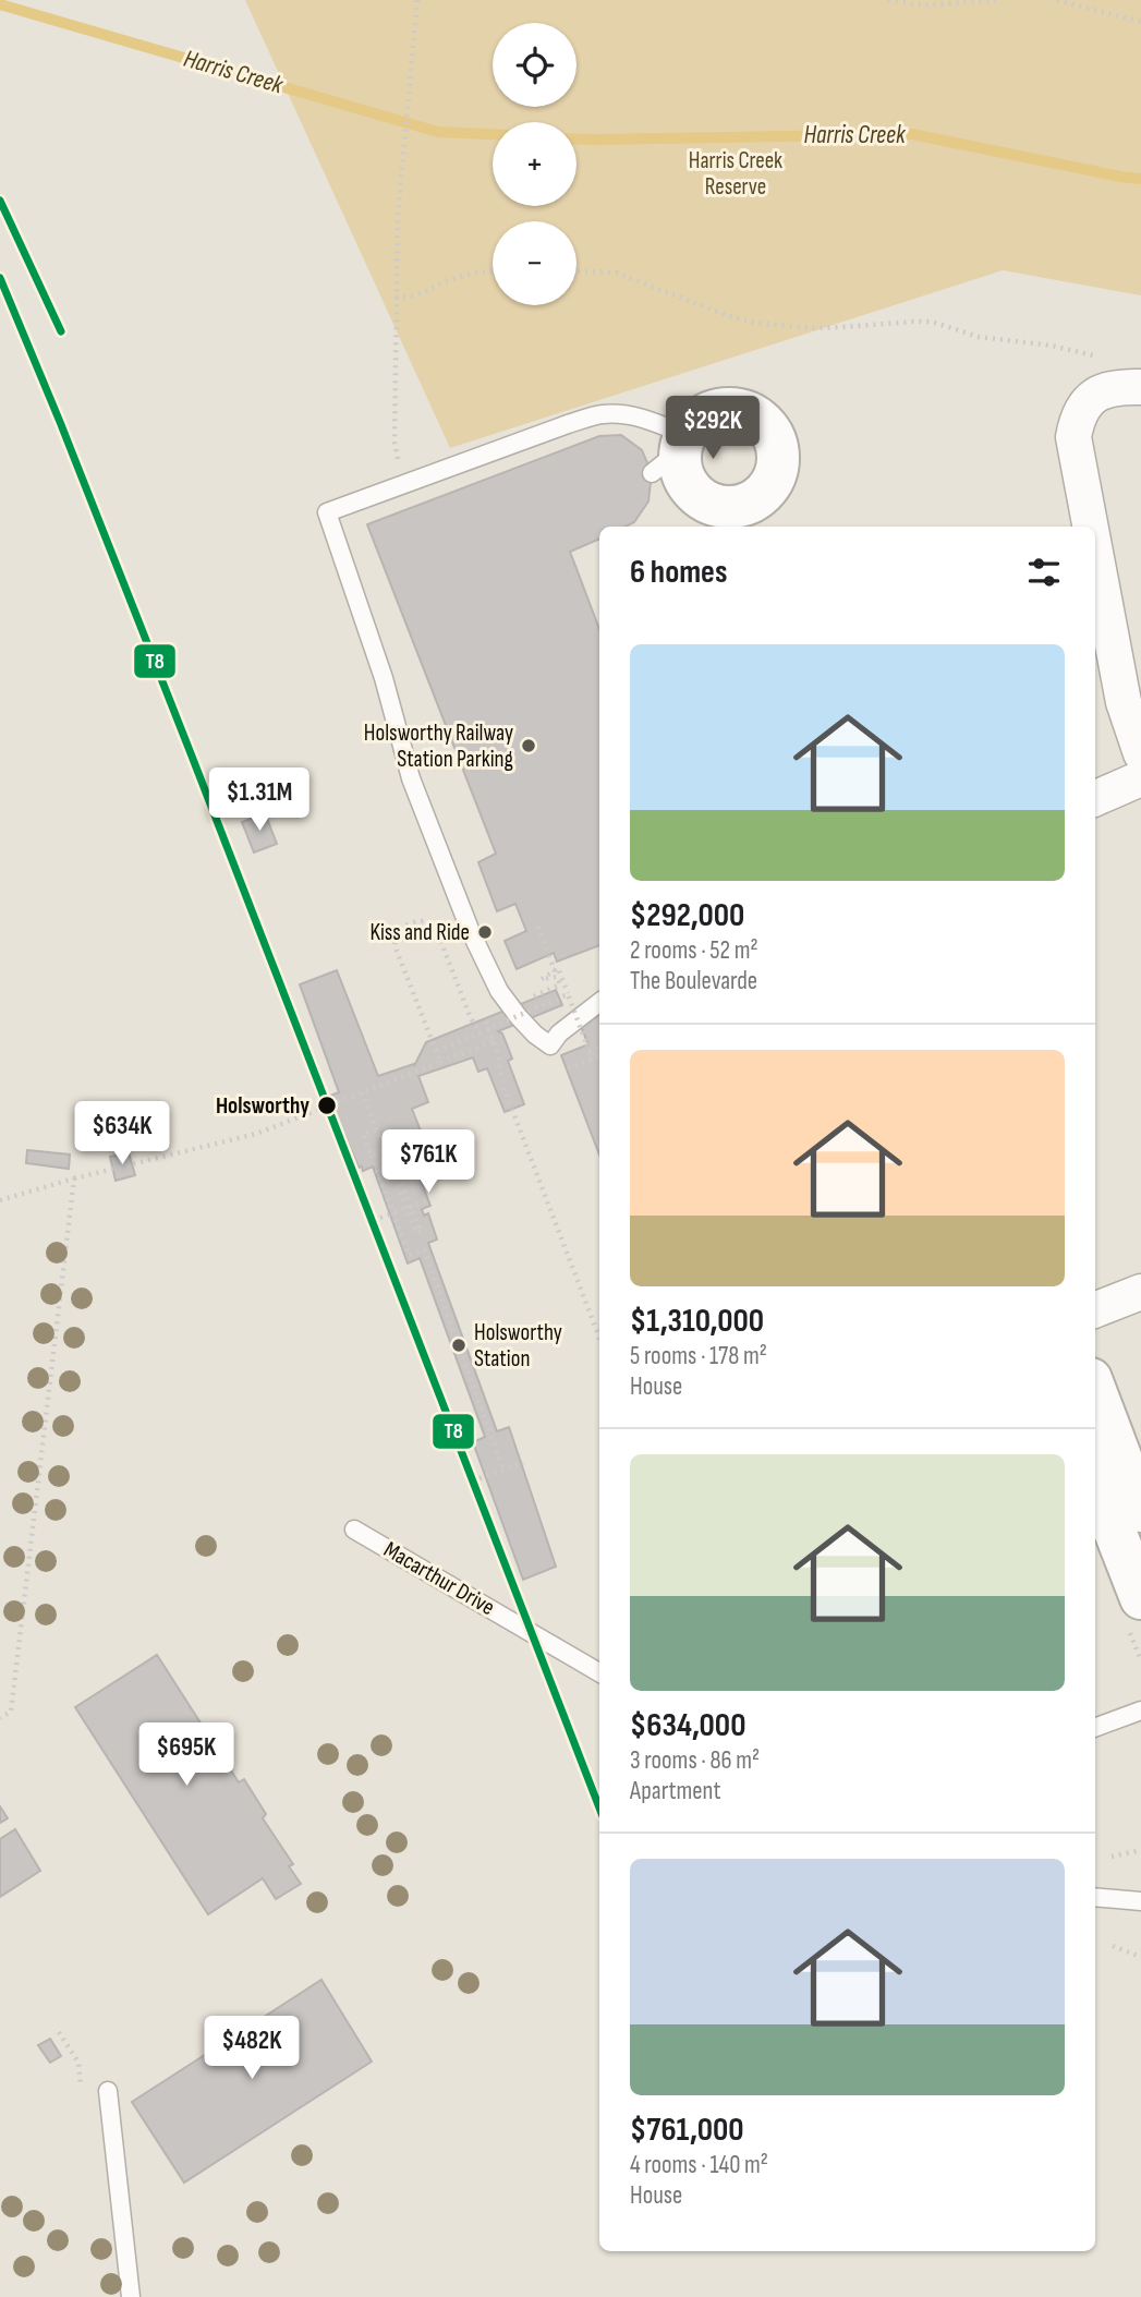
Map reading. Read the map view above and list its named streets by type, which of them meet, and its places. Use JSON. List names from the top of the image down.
{
  "streets": {
    "lane": ["Macarthur Drive"]
  },
  "water": ["Harris Creek"],
  "parks": ["Harris Creek Reserve"],
  "places": [
    "Holsworthy Railway Station Parking",
    "Kiss and Ride",
    "Holsworthy",
    "Holsworthy Station"
  ],
  "lines": ["transit line T8"],
  "page": {
    "map_buttons": ["+", "−"],
    "price": [
      "$292K",
      "$1.31M",
      "$634K",
      "$761K",
      "$695K",
      "$482K"
    ],
    "heading": "6 homes",
    "list": [
      {
        "name": "$292,000",
        "note": "2 rooms · 52 m² · The Boulevarde"
      },
      {
        "name": "$1,310,000",
        "note": "5 rooms · 178 m² · House"
      },
      {
        "name": "$634,000",
        "note": "3 rooms · 86 m² · Apartment"
      },
      {
        "name": "$761,000",
        "note": "4 rooms · 140 m² · House"
      }
    ]
  }
}
